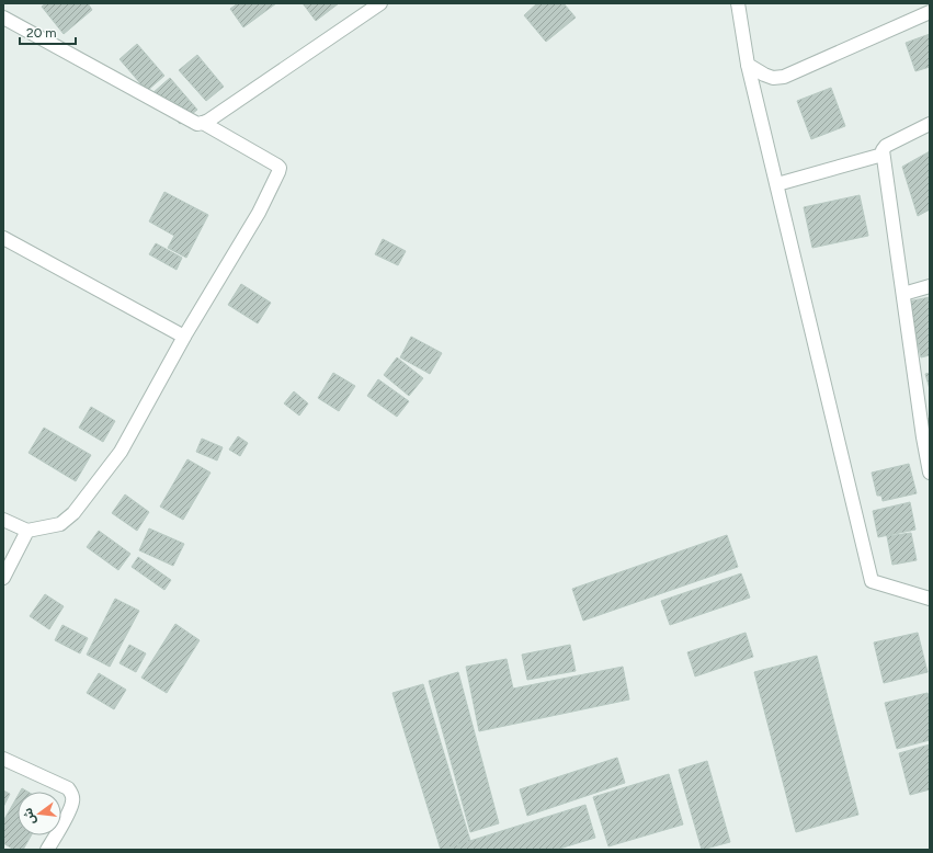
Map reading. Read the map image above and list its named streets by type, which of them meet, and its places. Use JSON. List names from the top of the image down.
{
  "scale_bar": "20 m",
  "north": "left"
}
